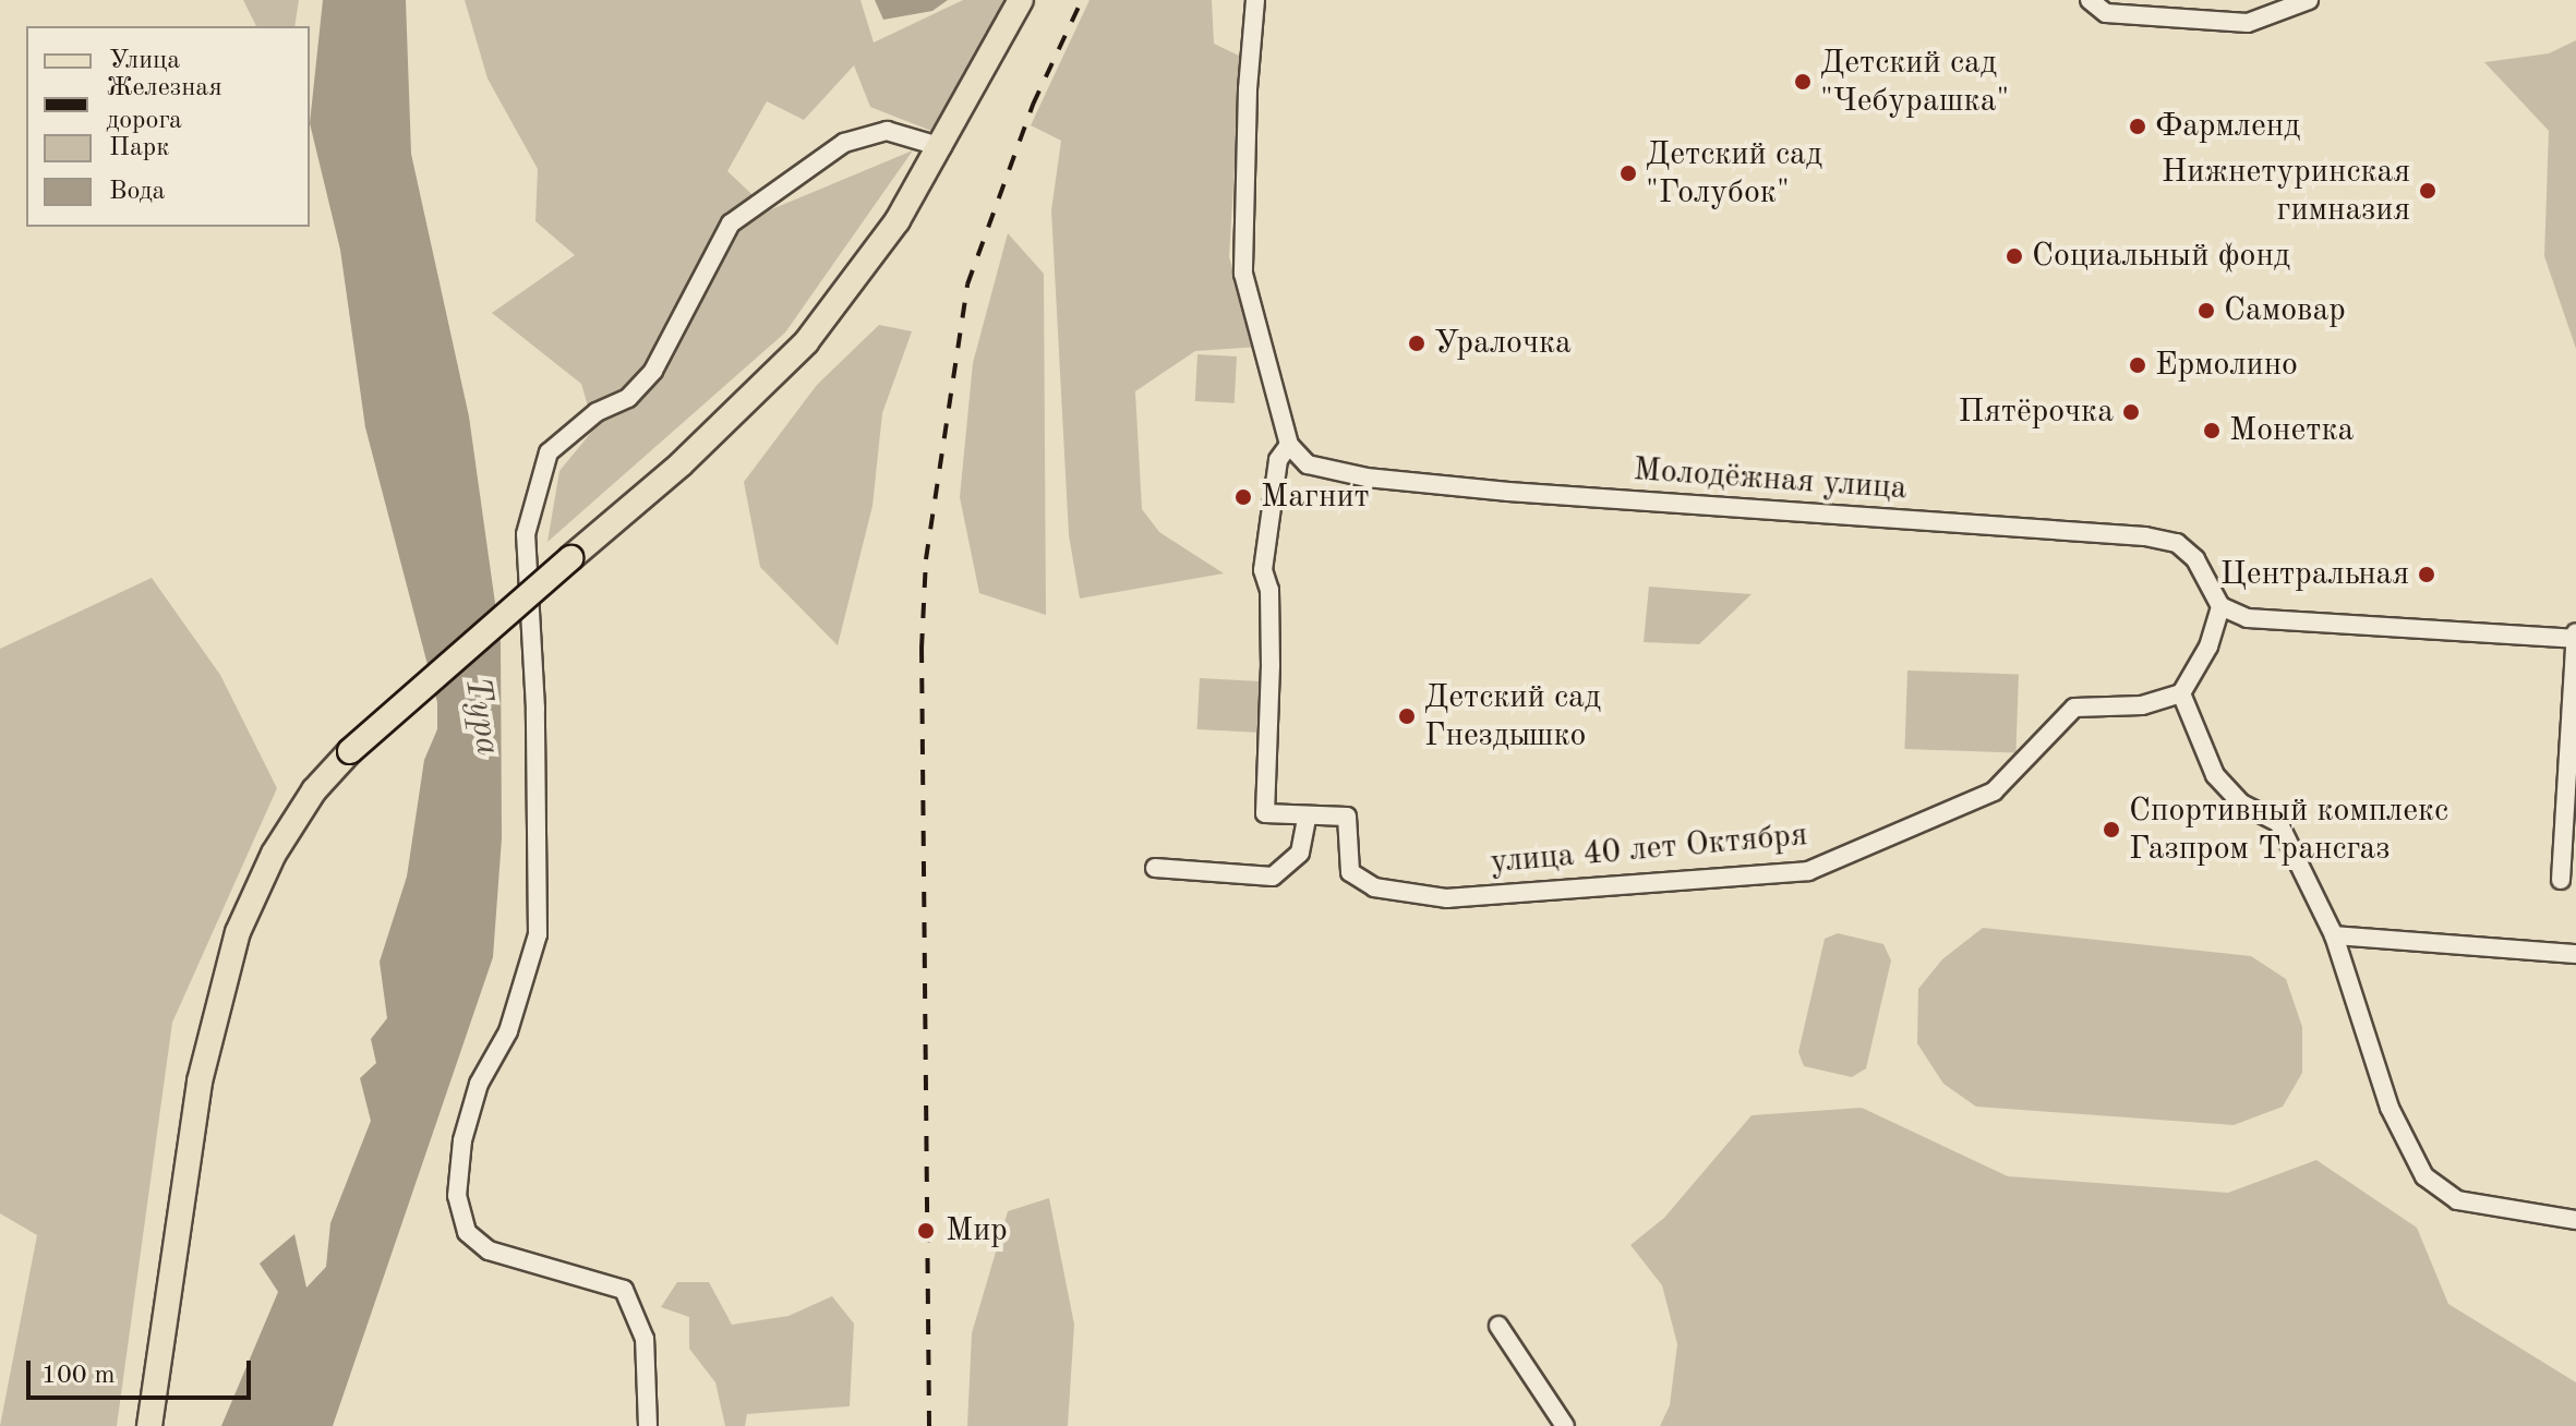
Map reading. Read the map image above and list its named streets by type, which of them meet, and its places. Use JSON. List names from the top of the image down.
{
  "streets": {
    "street": ["Молодёжная улица", "улица 40 лет Октября"]
  },
  "water": ["Тура"],
  "places": [
    "Детский сад \"Чебурашка\"",
    "Фармленд",
    "Детский сад \"Голубок\"",
    "Нижнетуринская гимназия",
    "Социальный фонд",
    "Самовар",
    "Уралочка",
    "Ермолино",
    "Пятёрочка",
    "Монетка",
    "Магнит",
    "Центральная",
    "Детский сад Гнездышко",
    "Спортивный комплекс Газпром Трансгаз",
    "Мир"
  ],
  "legend": [
    "Улица",
    "Железная дорога",
    "Парк",
    "Вода"
  ],
  "scale_bar": "100 m"
}
